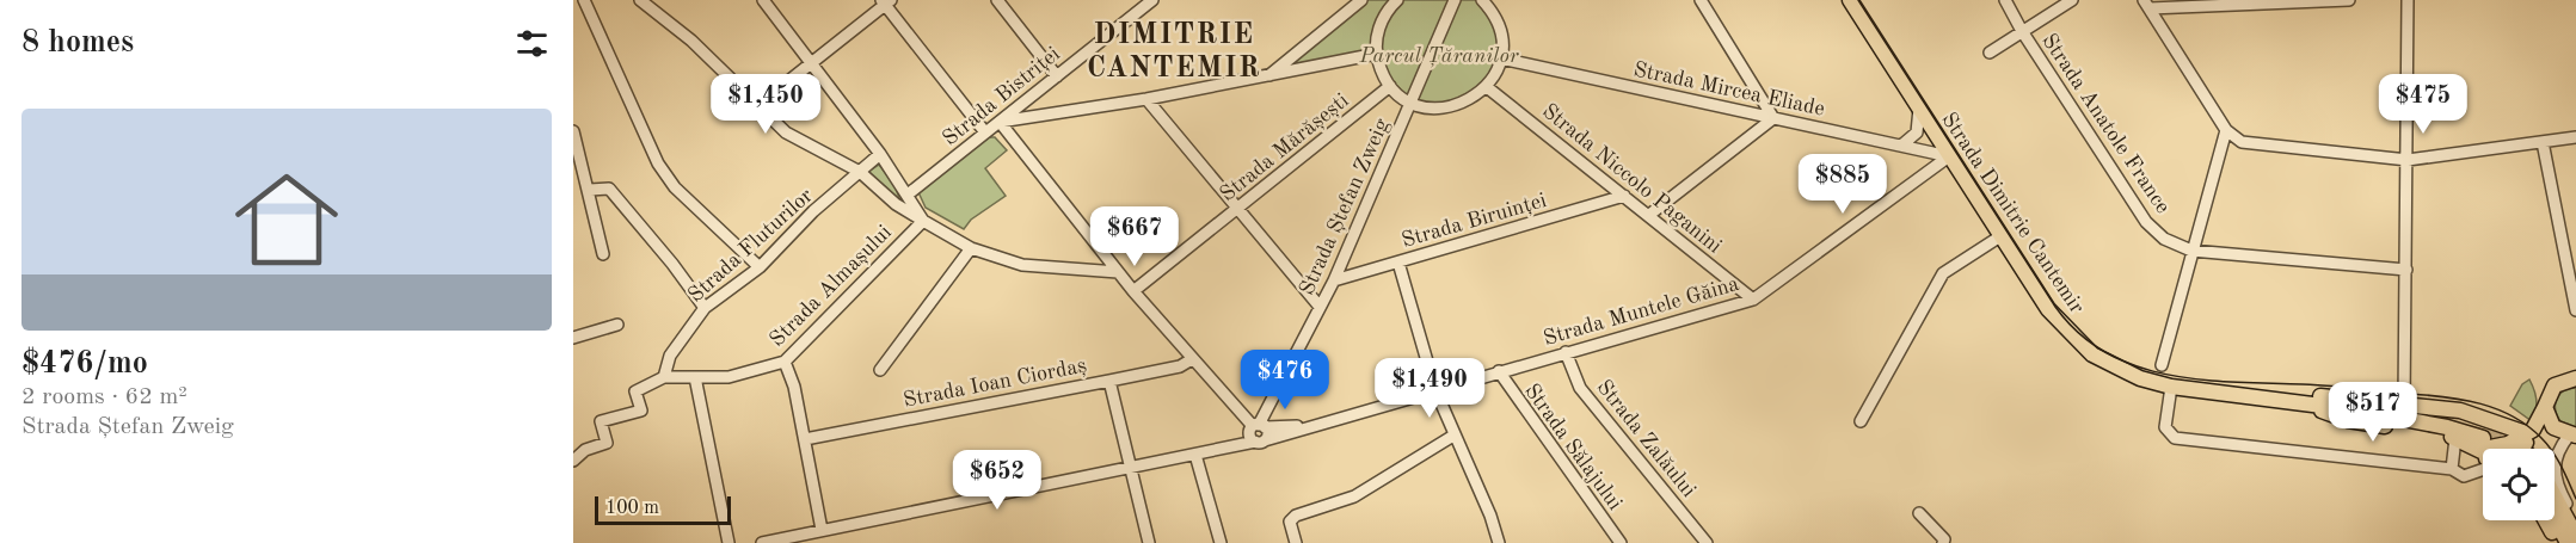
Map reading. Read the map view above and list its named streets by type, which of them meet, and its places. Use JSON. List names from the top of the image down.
{
  "streets": {
    "main road": ["Strada Dimitrie Cantemir"],
    "street": [
      "Strada Mircea Eliade",
      "Strada Bistriței",
      "Strada Anatole France",
      "Strada Mărășești",
      "Strada Niccolo Paganini",
      "Strada Ștefan Zweig",
      "Strada Biruinței",
      "Strada Fluturilor",
      "Strada Almașului",
      "Strada Muntele Găina",
      "Strada Ioan Ciordaș",
      "Strada Zalăului",
      "Strada Sălajului"
    ]
  },
  "crossings": [
    ["Strada Mircea Eliade", "Strada Dimitrie Cantemir"],
    ["Strada Mircea Eliade", "Strada Muntele Găina"],
    ["Strada Niccolo Paganini", "Strada Biruinței"],
    ["Strada Niccolo Paganini", "Strada Muntele Găina"],
    ["Strada Ștefan Zweig", "Strada Biruinței"],
    ["Strada Ștefan Zweig", "Strada Muntele Găina"],
    ["Strada Dimitrie Cantemir", "Strada Muntele Găina"],
    ["Strada Fluturilor", "Strada Almașului"],
    ["Strada Muntele Găina", "Strada Zalăului"],
    ["Strada Muntele Găina", "Strada Sălajului"]
  ],
  "districts": ["DIMITRIE CANTEMIR"],
  "parks": ["Parcul Țăranilor"],
  "scale_bar": "100 m",
  "page": {
    "heading": "8 homes",
    "price": [
      "$1,450",
      "$475",
      "$885",
      "$667",
      "$476",
      "$1,490",
      "$517",
      "$652"
    ],
    "list": [
      {
        "name": "$476/mo",
        "note": "2 rooms · 62 m² · Strada Ștefan Zweig"
      }
    ],
    "scale": "100 m"
  }
}
